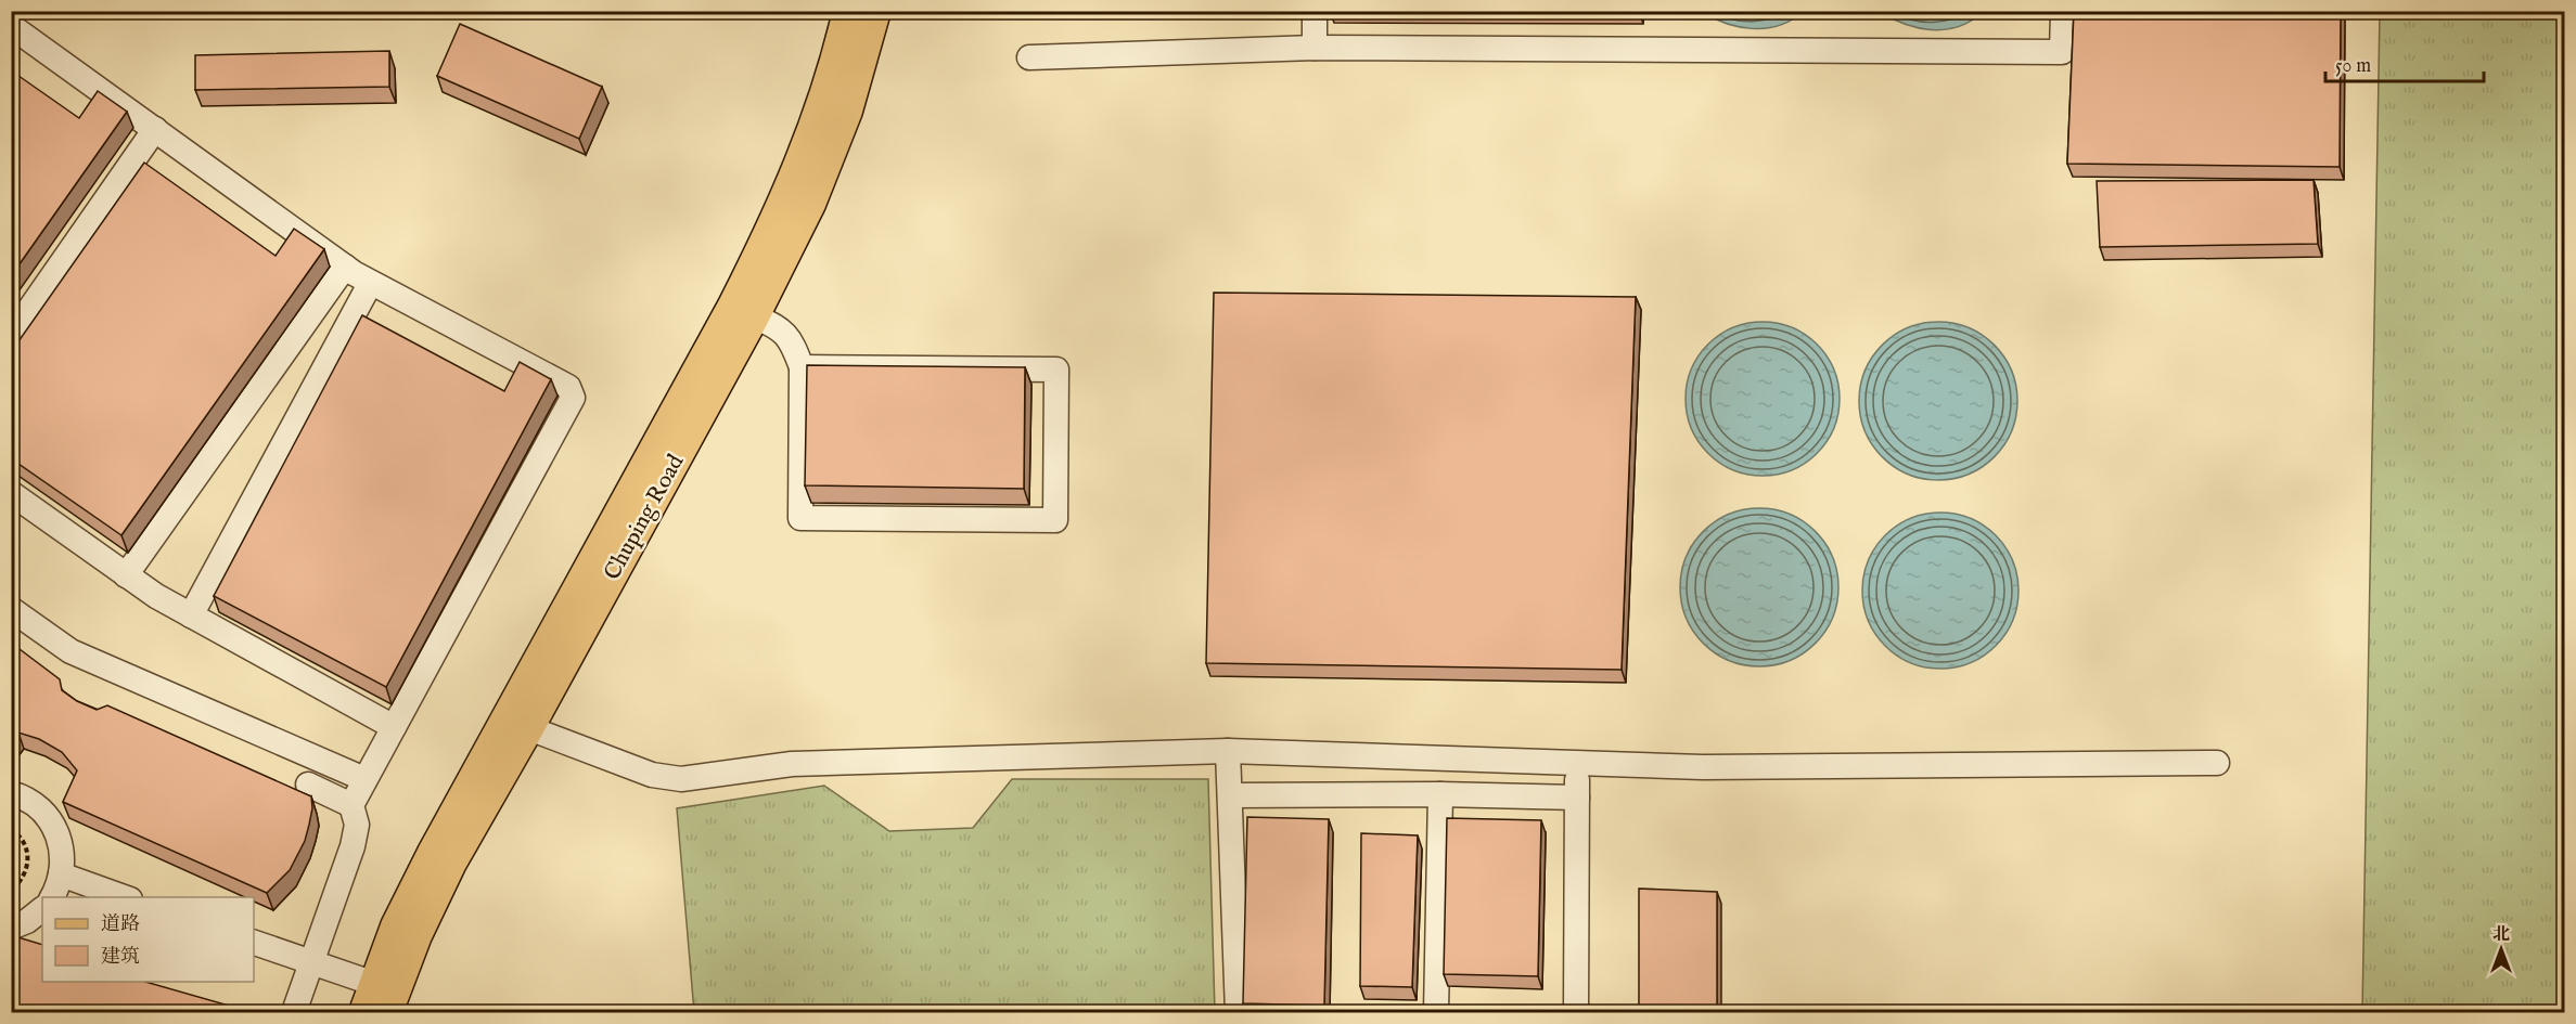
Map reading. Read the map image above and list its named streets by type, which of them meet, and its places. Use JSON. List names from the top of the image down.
{
  "streets": {
    "main road": ["Chuping Road"]
  },
  "legend": ["道路", "建筑"],
  "scale_bar": "50 m",
  "north": "top"
}
